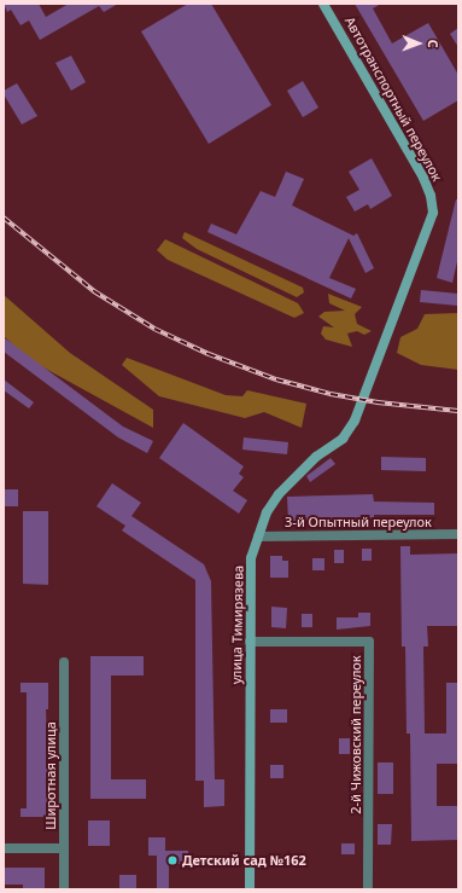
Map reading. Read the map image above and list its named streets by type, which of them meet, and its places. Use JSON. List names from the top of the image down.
{
  "streets": {
    "main road": ["Автотранспортный переулок", "улица Тимирязева"],
    "street": ["3-й Опытный переулок", "2-й Чижовский переулок", "Широтная улица"]
  },
  "crossings": [
    ["Автотранспортный переулок", "улица Тимирязева"],
    ["3-й Опытный переулок", "улица Тимирязева"],
    ["улица Тимирязева", "2-й Чижовский переулок"]
  ],
  "places": ["Детский сад №162"],
  "north": "right"
}
